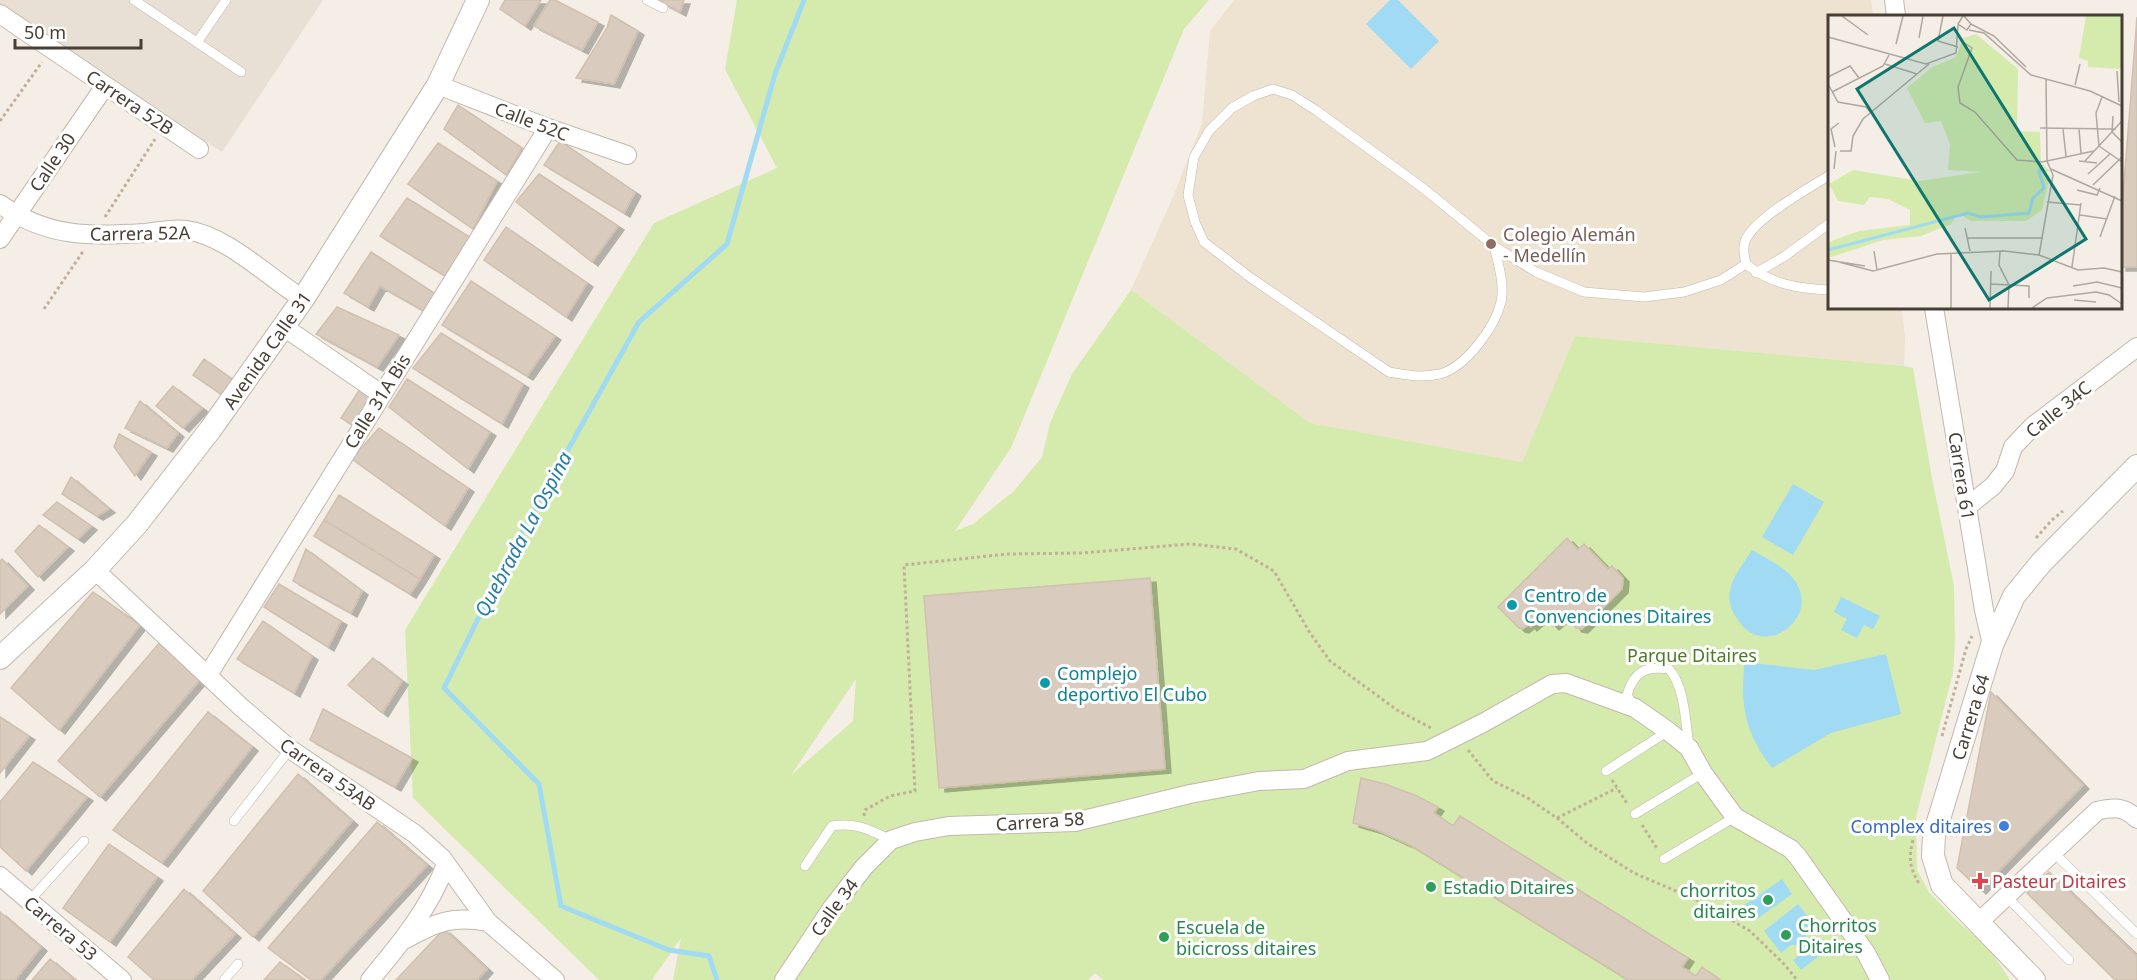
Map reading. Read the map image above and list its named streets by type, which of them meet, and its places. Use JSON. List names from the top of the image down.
{
  "streets": {
    "street": [
      "Carrera 52B",
      "Calle 52C",
      "Calle 30",
      "Carrera 52A",
      "Avenida Calle 31",
      "Calle 31A Bis",
      "Calle 34C",
      "Carrera 61",
      "Carrera 64",
      "Carrera 53AB",
      "Carrera 58",
      "Calle 34",
      "Carrera 53"
    ]
  },
  "crossings": [
    ["Carrera 52B", "Calle 30"],
    ["Calle 52C", "Avenida Calle 31"],
    ["Calle 52C", "Calle 31A Bis"],
    ["Calle 30", "Carrera 52A"],
    ["Carrera 52A", "Avenida Calle 31"],
    ["Avenida Calle 31", "Carrera 53AB"],
    ["Calle 31A Bis", "Carrera 53AB"],
    ["Calle 34C", "Carrera 61"],
    ["Carrera 61", "Carrera 64"],
    ["Carrera 58", "Calle 34"]
  ],
  "water": ["Quebrada La Ospina"],
  "parks": ["Parque Ditaires"],
  "places": {
    "other": [
      "Colegio Alemán - Medellín",
      "Centro de Convenciones Ditaires",
      "Complejo deportivo El Cubo",
      "Complex ditaires",
      "Estadio Ditaires",
      "chorritos ditaires",
      "Chorritos Ditaires",
      "Escuela de bicicross ditaires"
    ],
    "health": ["Pasteur Ditaires"]
  },
  "scale_bar": "50 m"
}
